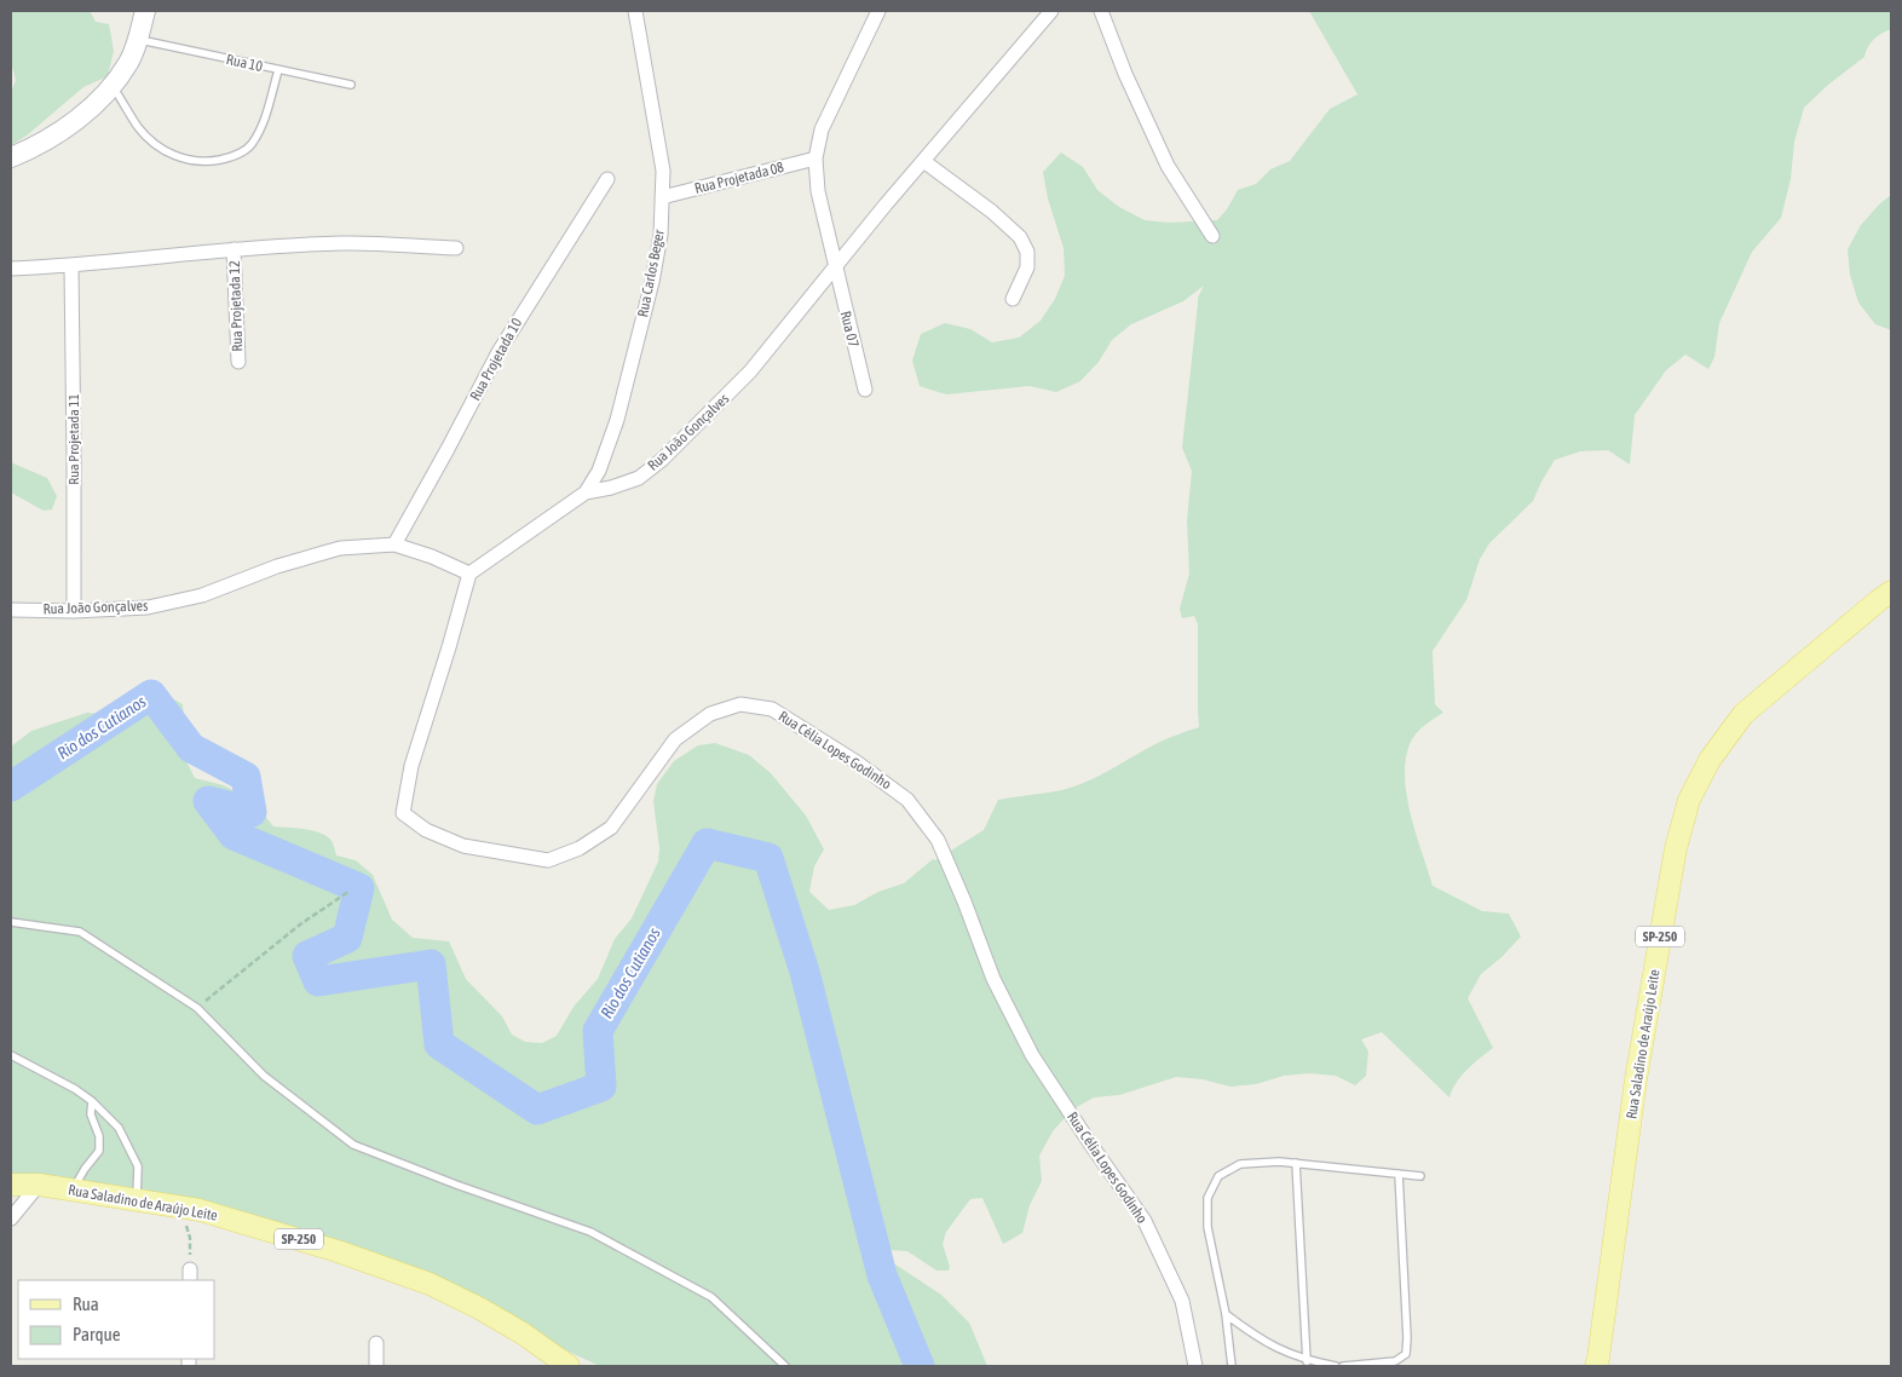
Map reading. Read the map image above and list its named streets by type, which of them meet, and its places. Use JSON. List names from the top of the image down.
{
  "streets": {
    "main road": ["SP-250", "Rua Saladino de Araújo Leite"],
    "street": [
      "Rua Projetada 08",
      "Rua Carlos Beger",
      "Rua Projetada 12",
      "Rua 07",
      "Rua Projetada 10",
      "Rua João Gonçalves",
      "Rua Projetada 11",
      "Rua Célia Lopes Godinho"
    ],
    "lane": ["Rua 10"]
  },
  "crossings": [
    ["Rua Projetada 08", "Rua Carlos Beger"],
    ["Rua Projetada 08", "Rua 07"],
    ["Rua Carlos Beger", "Rua João Gonçalves"],
    ["Rua 07", "Rua João Gonçalves"],
    ["Rua Projetada 10", "Rua João Gonçalves"],
    ["Rua João Gonçalves", "Rua Projetada 11"],
    ["Rua João Gonçalves", "Rua Célia Lopes Godinho"]
  ],
  "water": ["Rio dos Cutianos"],
  "legend": ["Rua", "Parque"]
}
